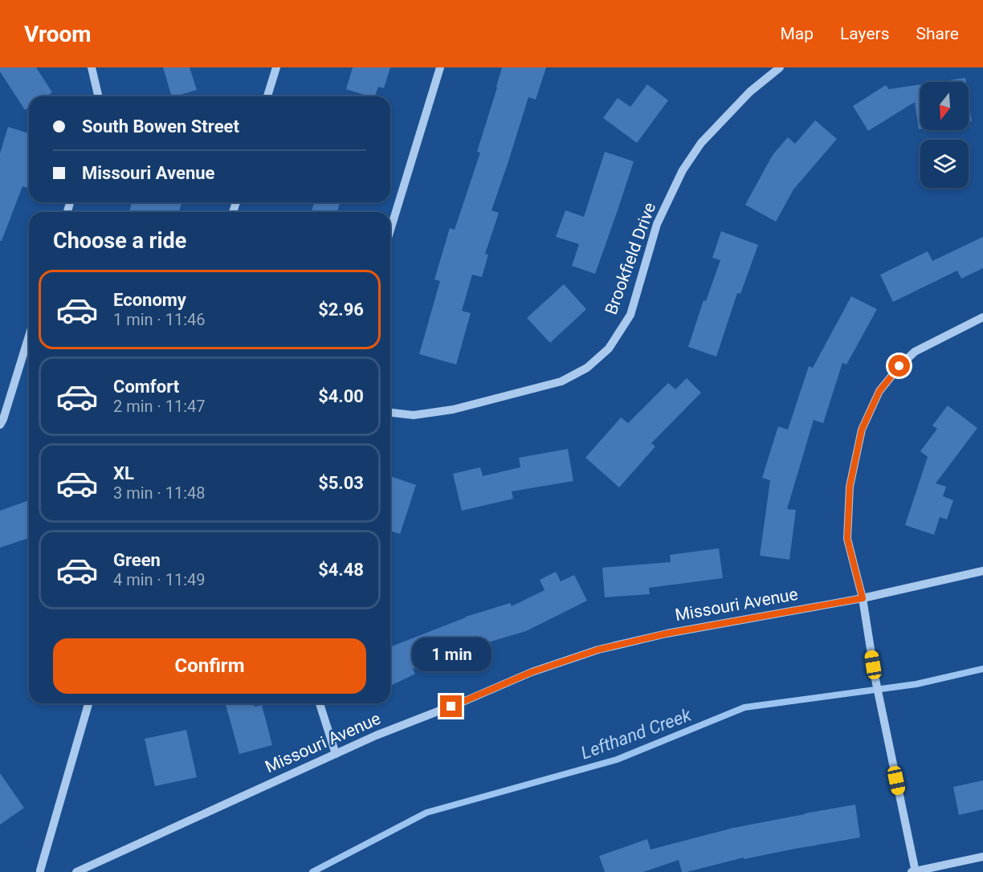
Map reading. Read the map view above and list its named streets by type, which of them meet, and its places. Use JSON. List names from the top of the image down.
{
  "streets": {
    "street": ["Brookfield Drive", "Missouri Avenue"]
  },
  "water": ["Lefthand Creek"],
  "north": "bottom",
  "page": {
    "header": "Vroom",
    "nav": ["Map", "Layers", "Share"],
    "banner": ["South Bowen Street", "Missouri Avenue"],
    "heading": "Choose a ride",
    "list": [
      {
        "name": "Economy",
        "note": "1 min · 11:46",
        "value": "$2.96"
      },
      {
        "name": "Comfort",
        "note": "2 min · 11:47",
        "value": "$4.00"
      },
      {
        "name": "XL",
        "note": "3 min · 11:48",
        "value": "$5.03"
      },
      {
        "name": "Green",
        "note": "4 min · 11:49",
        "value": "$4.48"
      }
    ],
    "buttons": "Confirm",
    "bubble": "1 min"
  }
}
